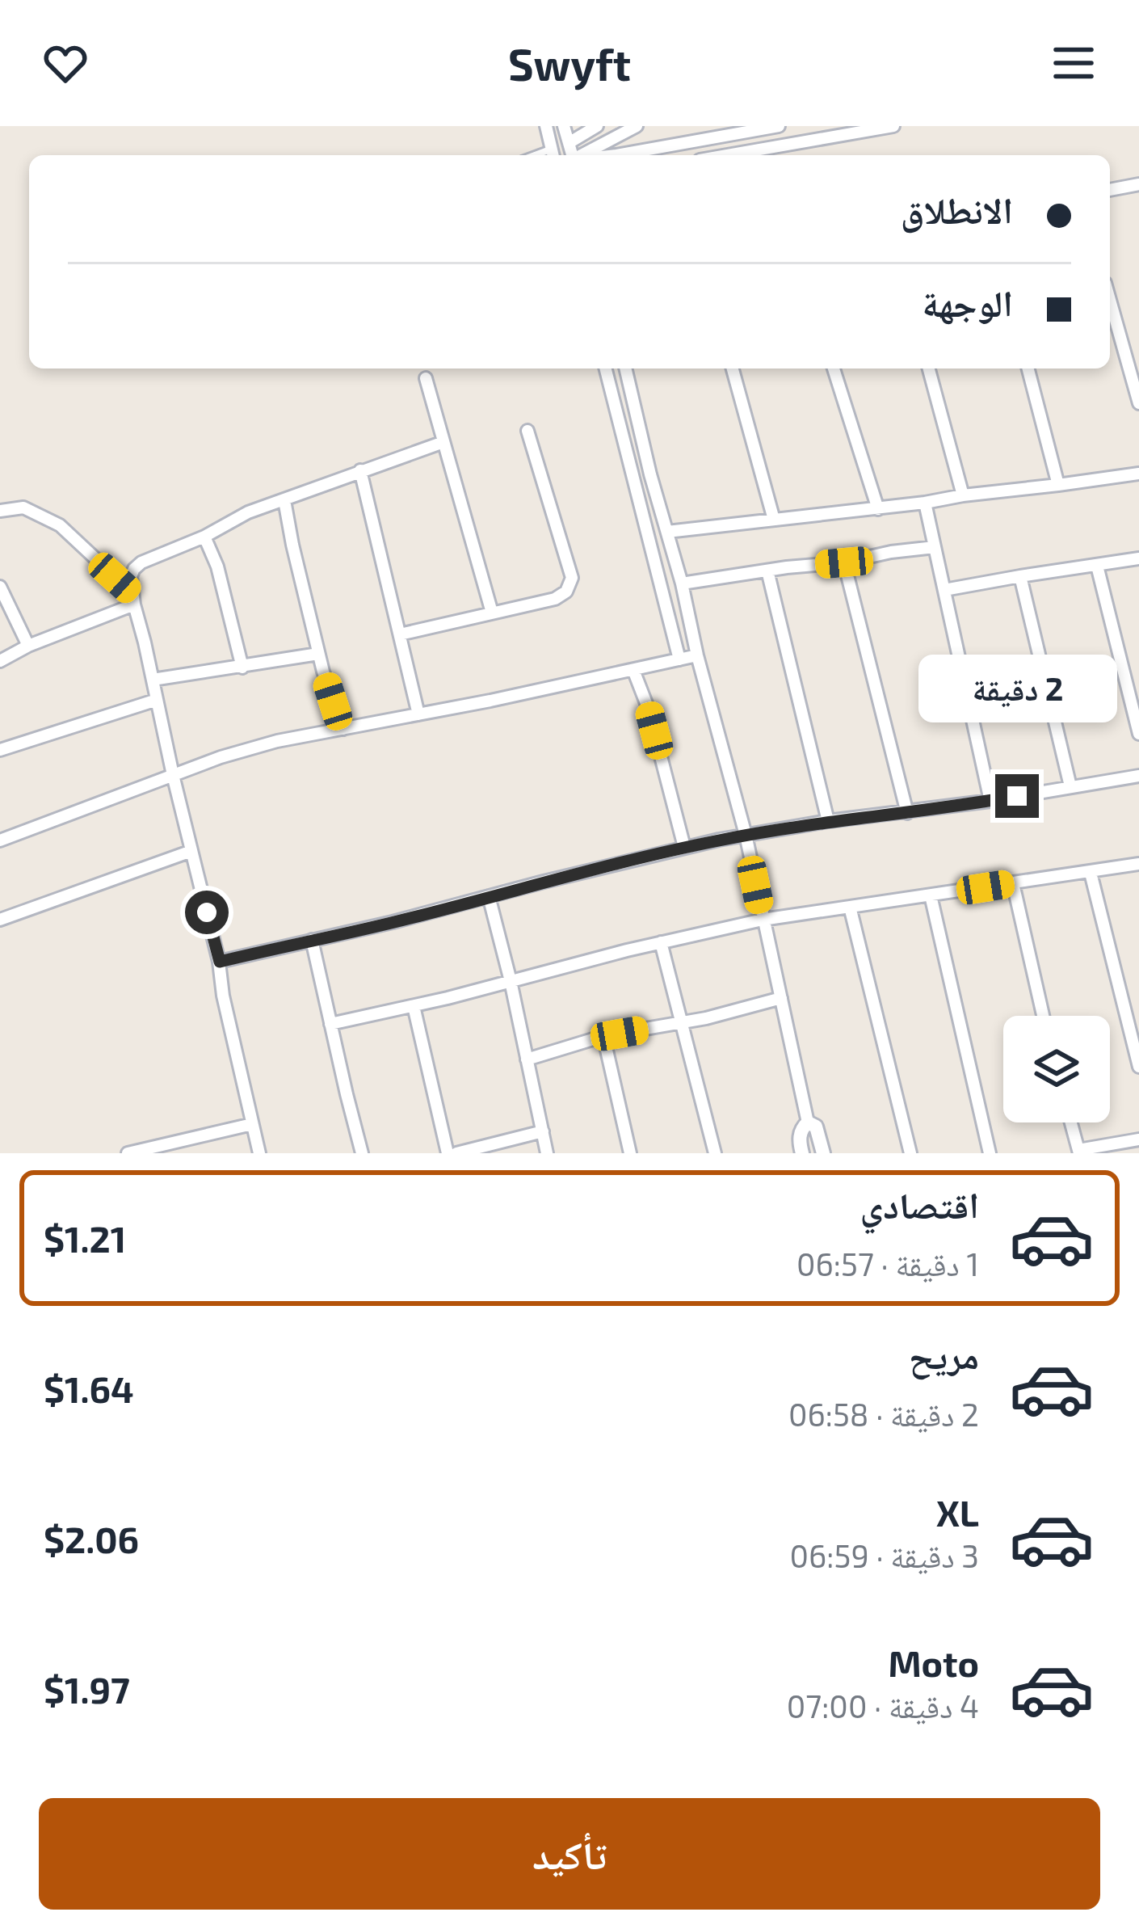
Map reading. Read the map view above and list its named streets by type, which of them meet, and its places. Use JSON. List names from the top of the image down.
{
  "page": {
    "header": "Swyft",
    "banner": ["الانطلاق", "الوجهة"],
    "bubble": "2 دقيقة",
    "list": [
      {
        "name": "اقتصادي",
        "note": "1 دقيقة · 06:57",
        "value": "$1.21"
      },
      {
        "name": "مريح",
        "note": "2 دقيقة · 06:58",
        "value": "$1.64"
      },
      {
        "name": "XL",
        "note": "3 دقيقة · 06:59",
        "value": "$2.06"
      },
      {
        "name": "Moto",
        "note": "4 دقيقة · 07:00",
        "value": "$1.97"
      }
    ],
    "buttons": "تأكيد"
  }
}
